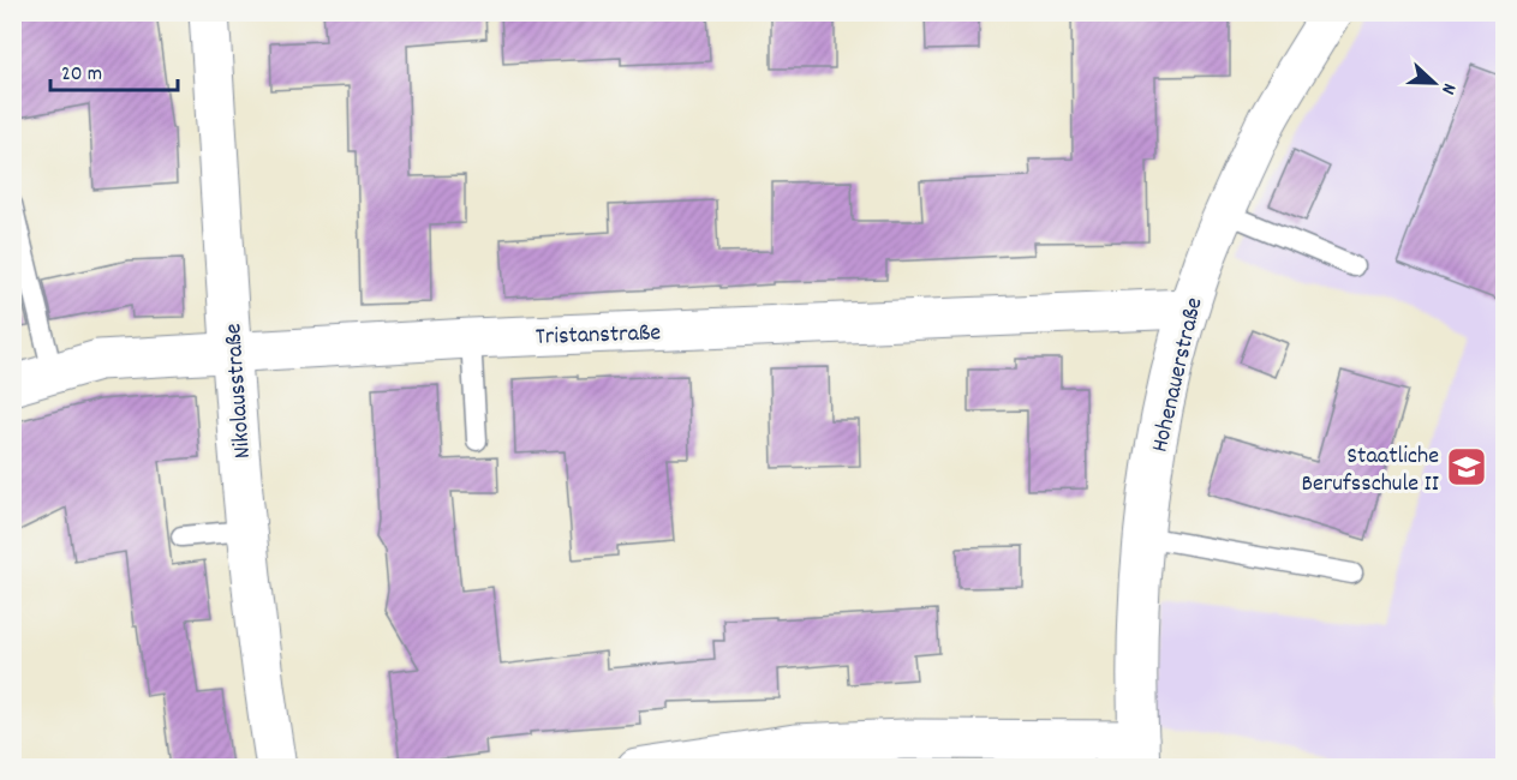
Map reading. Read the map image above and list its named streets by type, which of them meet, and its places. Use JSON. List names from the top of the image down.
{
  "streets": {
    "street": ["Tristanstraße", "Hohenauerstraße", "Nikolausstraße"]
  },
  "crossings": [
    ["Tristanstraße", "Hohenauerstraße"],
    ["Tristanstraße", "Nikolausstraße"]
  ],
  "places": {
    "school or university": ["Staatliche Berufsschule II"]
  },
  "scale_bar": "20 m",
  "north": "right"
}
